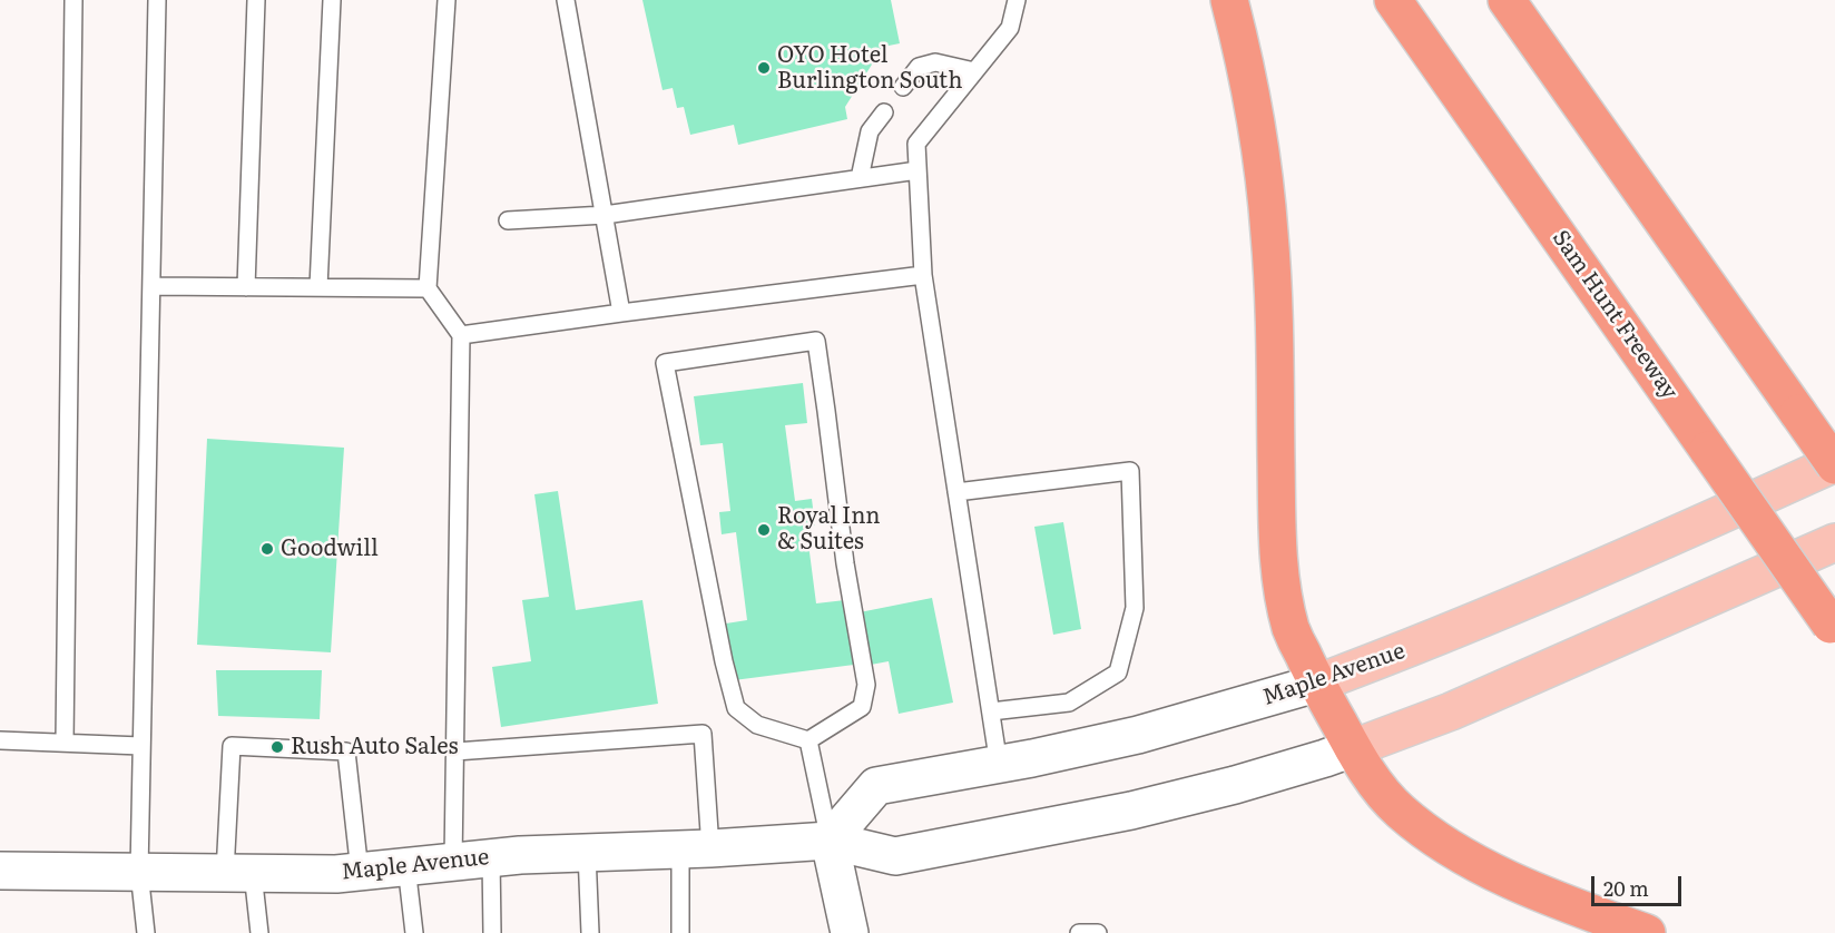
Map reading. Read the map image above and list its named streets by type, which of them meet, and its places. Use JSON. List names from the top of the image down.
{
  "streets": {
    "highway": ["Sam Hunt Freeway"],
    "main road": ["Maple Avenue"]
  },
  "places": [
    "OYO Hotel Burlington South",
    "Royal Inn & Suites",
    "Goodwill",
    "Rush Auto Sales"
  ],
  "scale_bar": "20 m"
}
